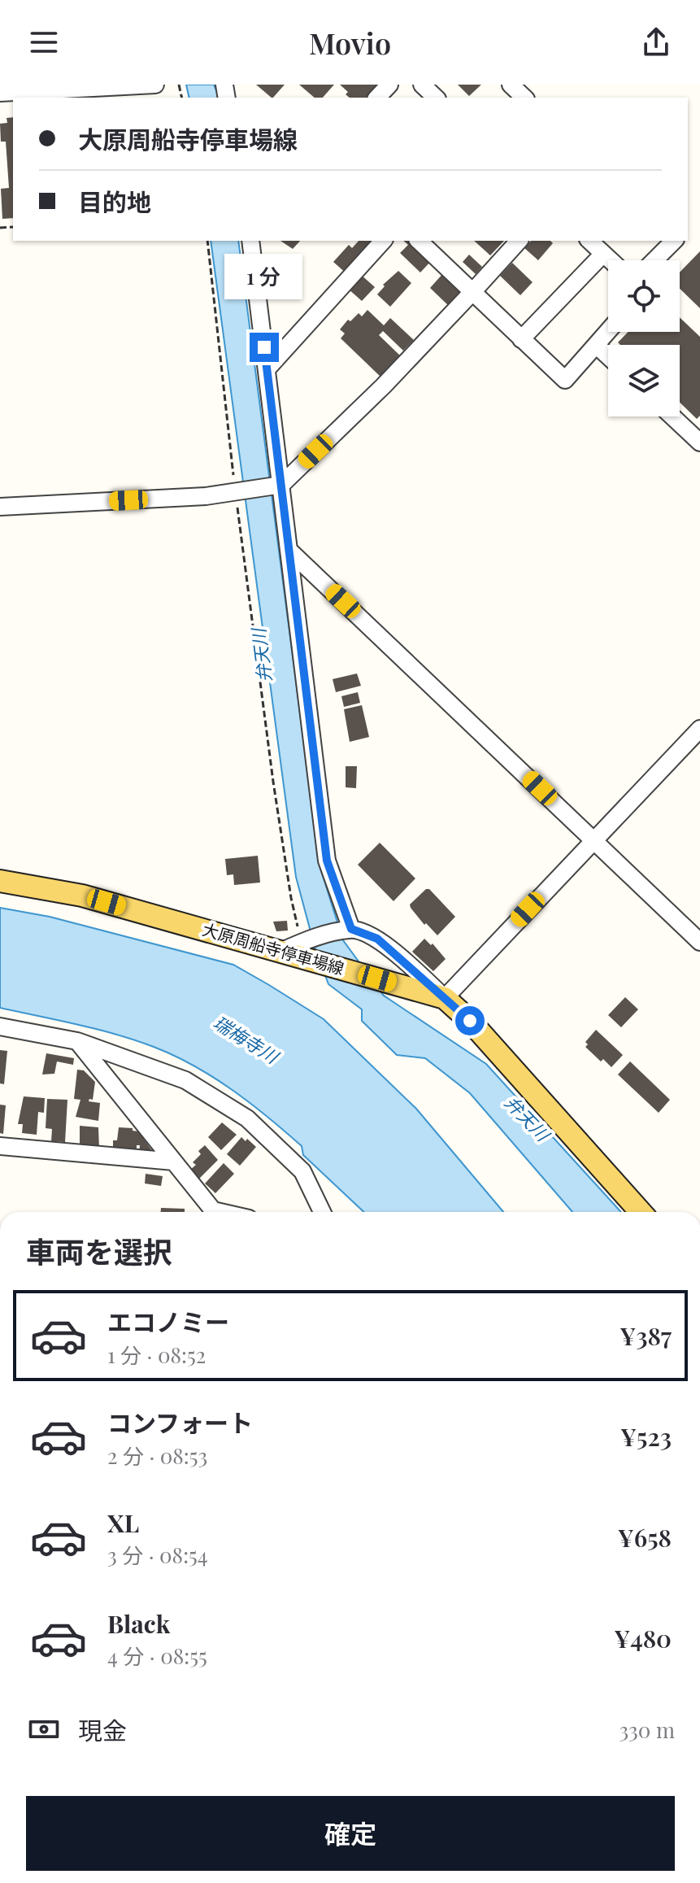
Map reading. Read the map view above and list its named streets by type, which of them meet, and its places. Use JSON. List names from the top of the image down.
{
  "streets": {
    "main road": ["大原周船寺停車場線"]
  },
  "water": ["弁天川", "瑞梅寺川"],
  "page": {
    "header": "Movio",
    "banner": ["大原周船寺停車場線", "目的地"],
    "bubble": "1 分",
    "heading": "車両を選択",
    "list": [
      {
        "name": "エコノミー",
        "note": "1 分 · 08:52",
        "value": "¥387"
      },
      {
        "name": "コンフォート",
        "note": "2 分 · 08:53",
        "value": "¥523"
      },
      {
        "name": "XL",
        "note": "3 分 · 08:54",
        "value": "¥658"
      },
      {
        "name": "Black",
        "note": "4 分 · 08:55",
        "value": "¥480"
      }
    ],
    "pay": ["現金", "330 m"],
    "buttons": "確定"
  }
}
